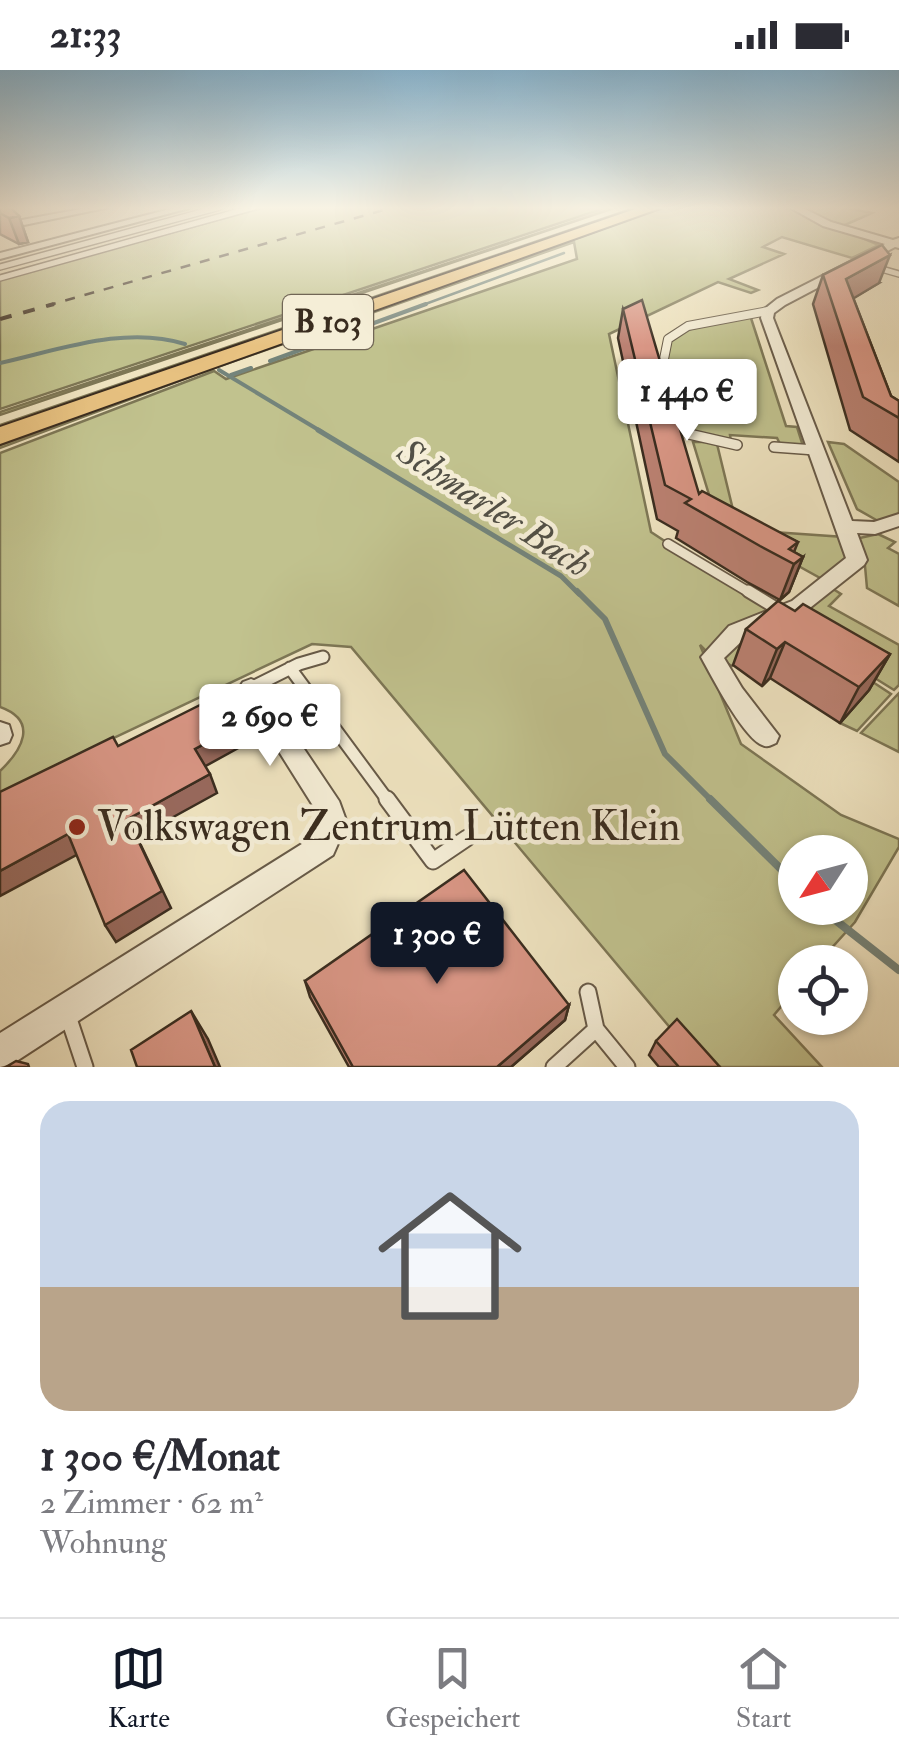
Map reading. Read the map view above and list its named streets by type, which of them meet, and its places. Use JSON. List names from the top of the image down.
{
  "streets": {
    "highway": ["B 103"]
  },
  "water": ["Schmarler Bach"],
  "places": ["Volkswagen Zentrum Lütten Klein"],
  "north": "bottom left",
  "page": {
    "status": "21:33",
    "price": ["1 440 €", "2 690 €", "1 300 €"],
    "list": [
      {
        "name": "1 300 €/Monat",
        "note": "2 Zimmer · 62 m² · Wohnung"
      }
    ],
    "tabs": ["Karte", "Gespeichert", "Start"]
  }
}
